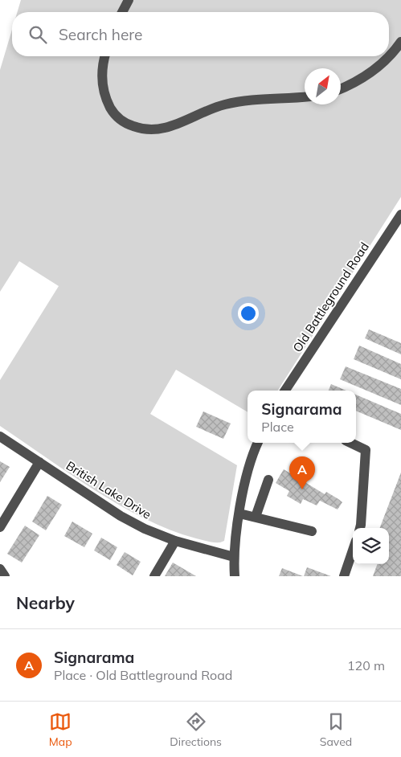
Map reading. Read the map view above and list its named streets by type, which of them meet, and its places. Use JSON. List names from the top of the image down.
{
  "streets": {
    "street": ["Old Battleground Road", "British Lake Drive"]
  },
  "north": "top right",
  "page": {
    "search": "Search here",
    "popup": ["Signarama", "Place"],
    "pins": "A",
    "heading": "Nearby",
    "list": [
      {
        "mark": "A",
        "name": "Signarama",
        "note": "Place · Old Battleground Road",
        "value": "120 m"
      }
    ],
    "nav": ["Map", "Directions", "Saved"]
  }
}
